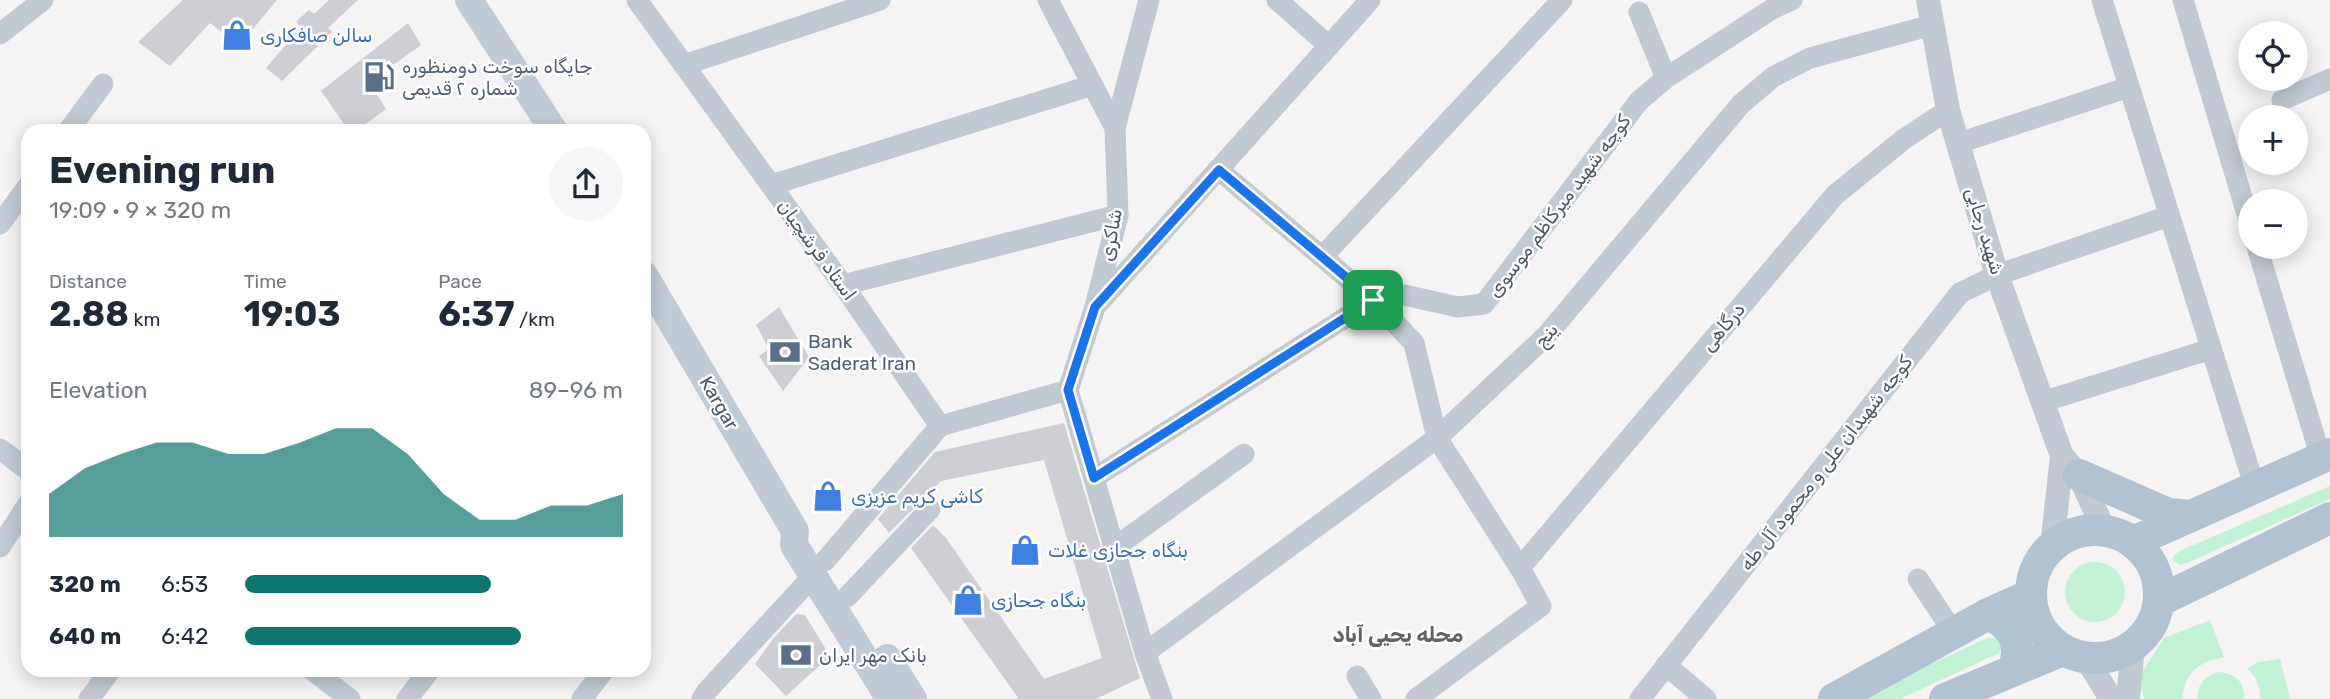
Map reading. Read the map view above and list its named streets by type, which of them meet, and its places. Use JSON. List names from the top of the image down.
{
  "streets": {
    "main road": ["Kargar"],
    "street": [
      "کوچه شهید میرکاظم موسوی",
      "شهید رجایی",
      "شاکری",
      "استاد فرشچیان",
      "درگاهی",
      "ینج",
      "کوچه شهیدان علی و محمود آل طه"
    ]
  },
  "crossings": [
    ["شهید رجایی", "درگاهی"],
    ["شهید رجایی", "ینج"],
    ["شهید رجایی", "کوچه شهیدان علی و محمود آل طه"]
  ],
  "districts": ["محله یحیی آباد"],
  "places": {
    "shop": [
      "سالن صافكارى",
      "کاشی کریم عزیزی",
      "بنگاه جحازی غلات",
      "بنگاه جحازی"
    ],
    "fuel station": ["جایگاه سوخت دومنظوره شماره ۲ قدیمی"],
    "bank": ["Bank Saderat Iran", "بانک مهر ایران"]
  },
  "page": {
    "map_buttons": ["+", "−"],
    "heading": ["Evening run", "19:09 · 9 × 320 m"],
    "stats": [
      ["Distance", "2.88 km"],
      ["Time", "19:03"],
      ["Pace", "6:37 /km"]
    ],
    "chart": ["Elevation", "89–96 m"],
    "list": [
      {
        "name": "320 m",
        "note": "6:53"
      },
      {
        "name": "640 m",
        "note": "6:42"
      }
    ]
  }
}
